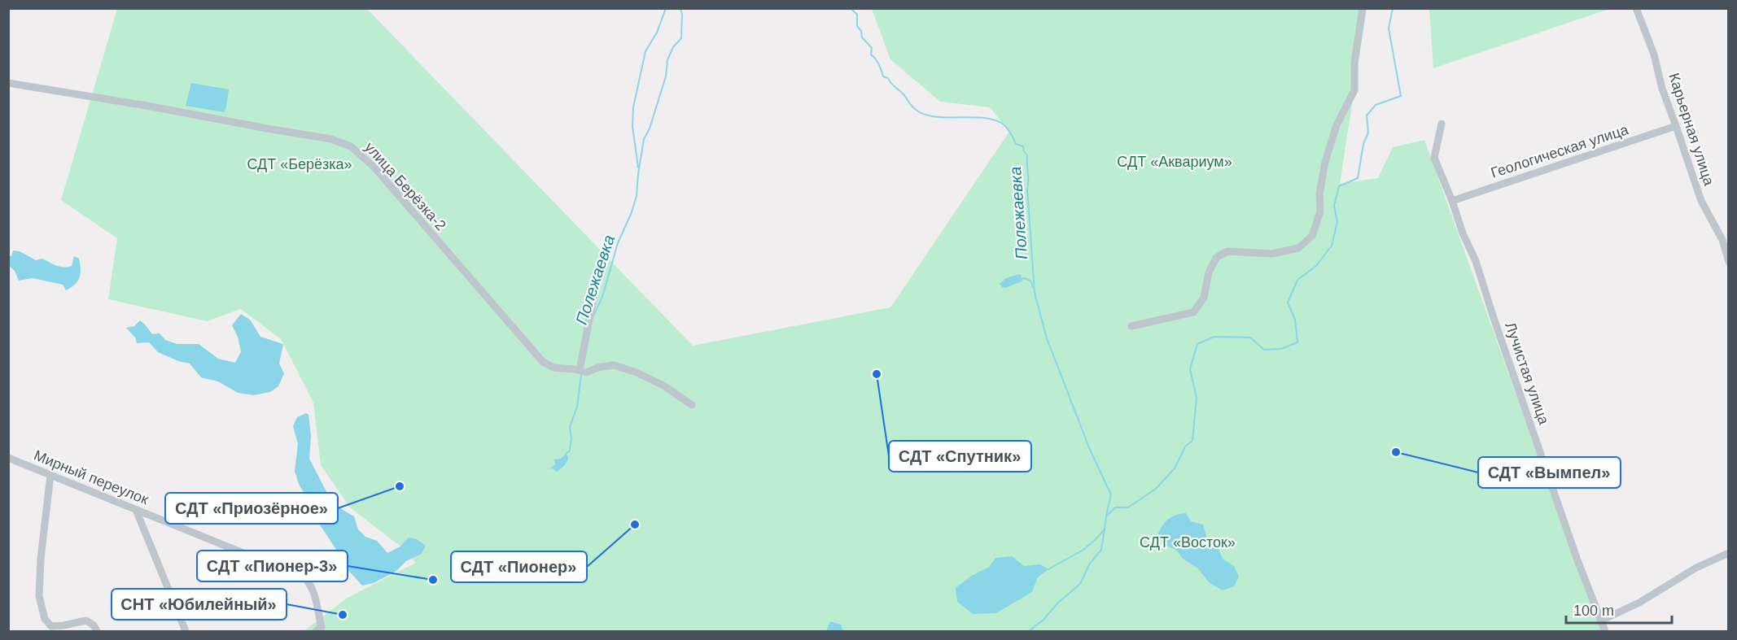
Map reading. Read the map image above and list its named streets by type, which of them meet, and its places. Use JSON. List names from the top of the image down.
{
  "streets": {
    "street": [
      "Карьерная улица",
      "Геологическая улица",
      "улица Берёзка-2",
      "Лучистая улица",
      "Мирный переулок"
    ]
  },
  "crossings": [
    ["Карьерная улица", "Геологическая улица"],
    ["Геологическая улица", "Лучистая улица"]
  ],
  "water": ["Полежаевка"],
  "parks": ["СДТ «Аквариум»", "СДТ «Берёзка»", "СДТ «Восток»"],
  "places": [
    "СДТ «Спутник»",
    "СДТ «Вымпел»",
    "СДТ «Приозёрное»",
    "СДТ «Пионер»",
    "СДТ «Пионер-3»",
    "СНТ «Юбилейный»"
  ],
  "scale_bar": "100 m"
}
